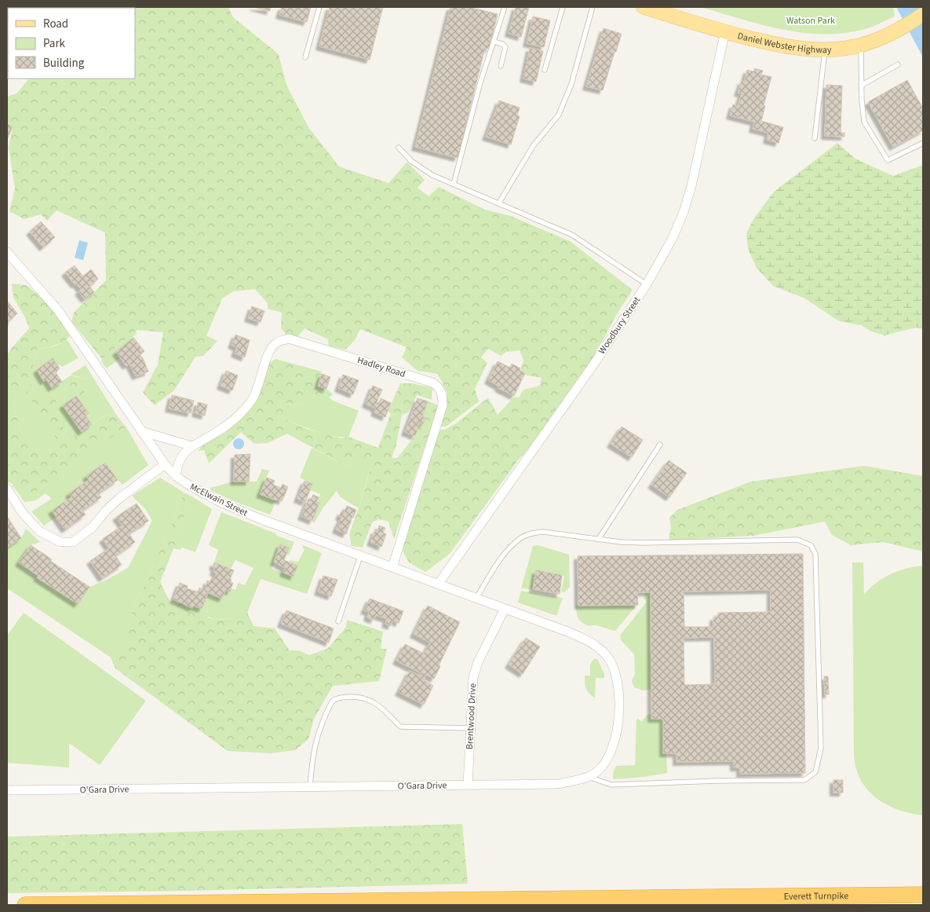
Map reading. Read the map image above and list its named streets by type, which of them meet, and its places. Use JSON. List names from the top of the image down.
{
  "streets": {
    "highway": ["Everett Turnpike"],
    "main road": ["Daniel Webster Highway"],
    "street": [
      "Woodbury Street",
      "Hadley Road",
      "McElwain Street",
      "Brentwood Drive",
      "O'Gara Drive"
    ]
  },
  "crossings": [
    ["Daniel Webster Highway", "Woodbury Street"],
    ["Woodbury Street", "McElwain Street"],
    ["Hadley Road", "McElwain Street"],
    ["McElwain Street", "Brentwood Drive"],
    ["McElwain Street", "O'Gara Drive"],
    ["Brentwood Drive", "O'Gara Drive"]
  ],
  "parks": ["Watson Park"],
  "legend": ["Road", "Park", "Building"]
}
